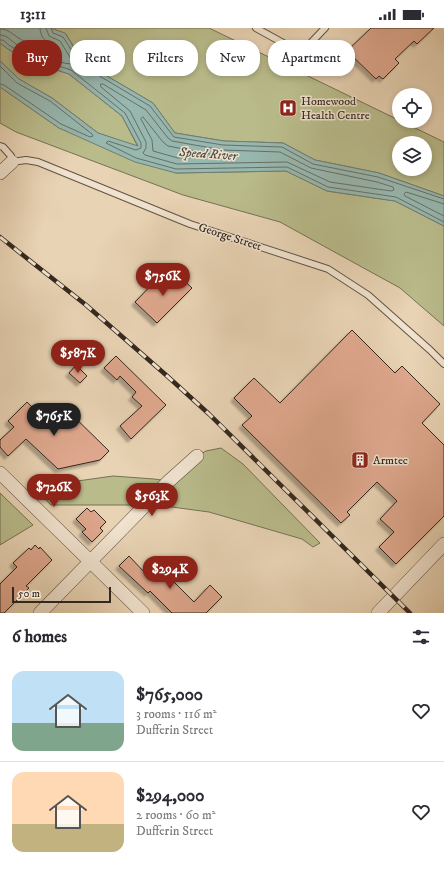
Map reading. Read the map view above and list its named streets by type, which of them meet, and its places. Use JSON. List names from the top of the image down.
{
  "streets": {
    "lane": ["George Street"]
  },
  "water": ["Speed River"],
  "places": {
    "hospital": ["Homewood Health Centre"],
    "building": ["Armtec"]
  },
  "scale_bar": "50 m",
  "page": {
    "status": "13:11",
    "chip": [
      "Buy",
      "Rent",
      "Filters",
      "New",
      "Apartment"
    ],
    "price": [
      "$756K",
      "$587K",
      "$765K",
      "$726K",
      "$563K",
      "$294K"
    ],
    "scale": "50 m",
    "heading": "6 homes",
    "list": [
      {
        "name": "$765,000",
        "note": "3 rooms · 116 m² · Dufferin Street"
      },
      {
        "name": "$294,000",
        "note": "2 rooms · 60 m² · Dufferin Street"
      }
    ]
  }
}
